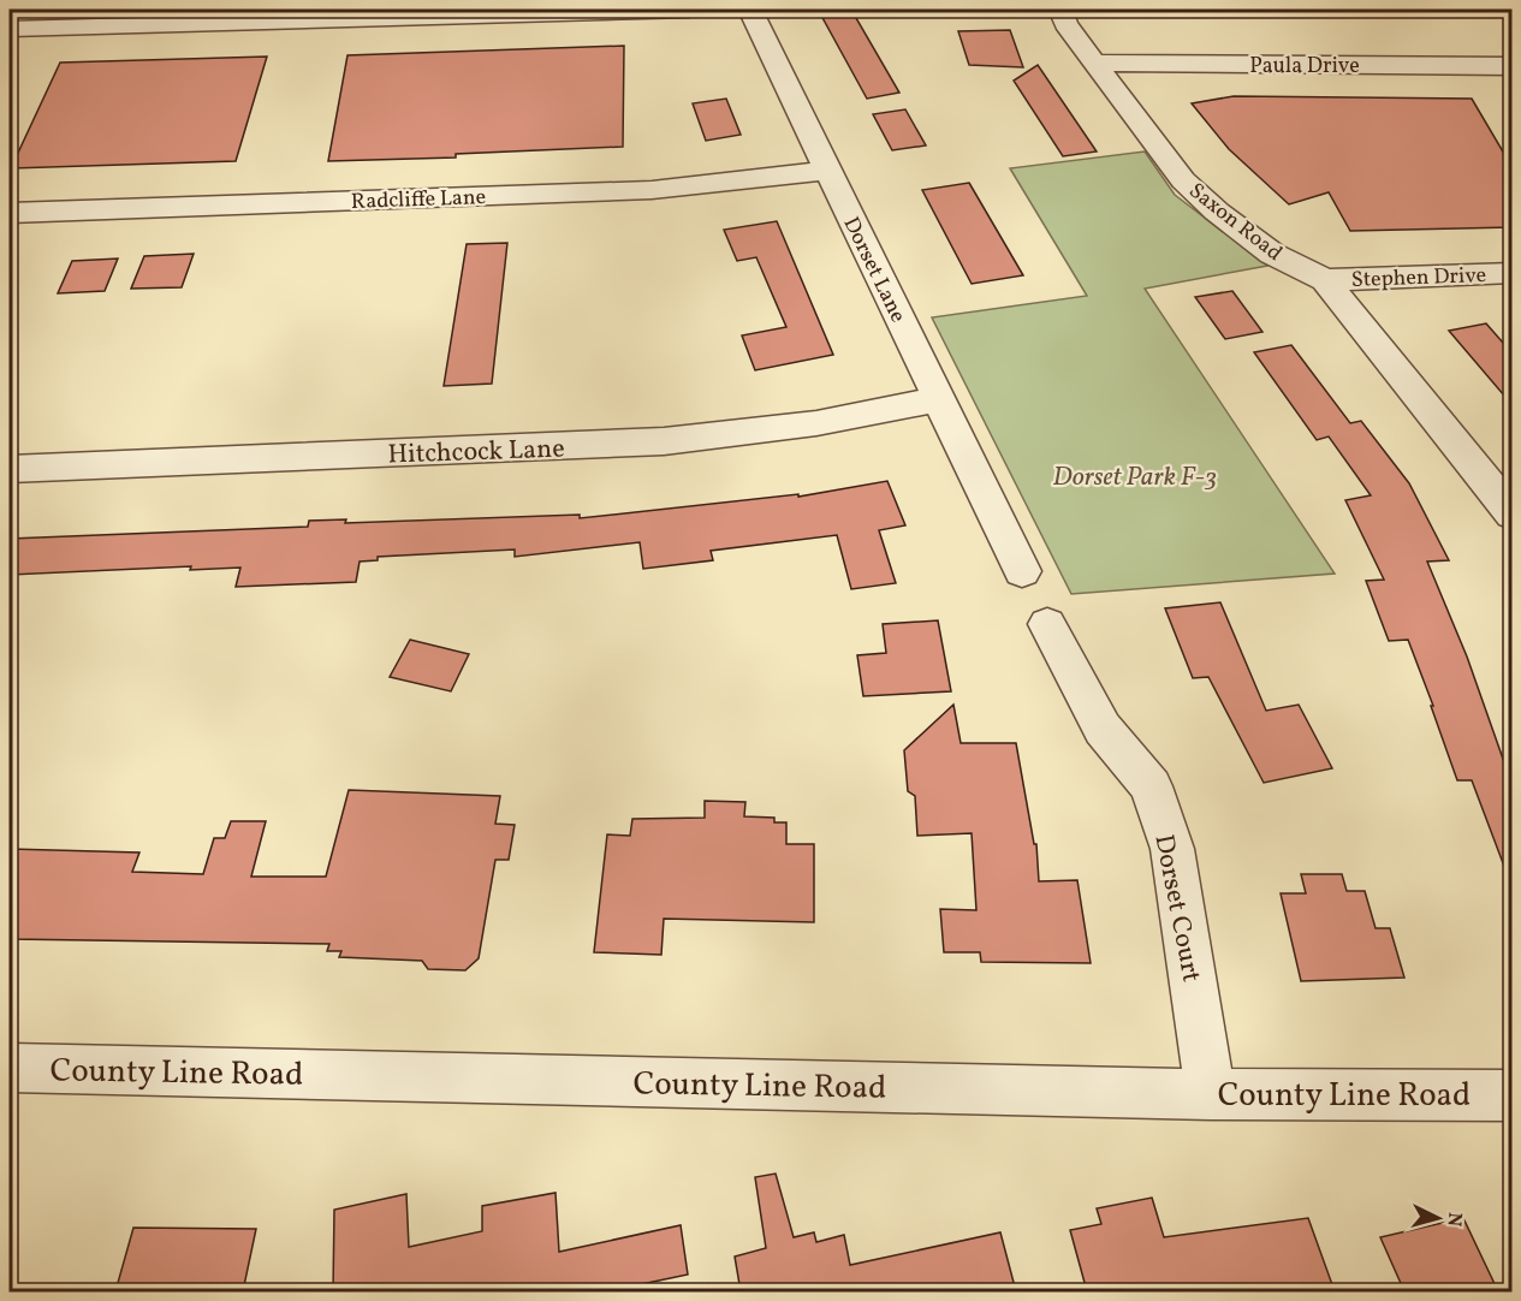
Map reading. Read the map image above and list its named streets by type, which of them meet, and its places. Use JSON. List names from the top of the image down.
{
  "streets": {
    "street": [
      "Paula Drive",
      "Radcliffe Lane",
      "Saxon Road",
      "Dorset Lane",
      "Stephen Drive",
      "Hitchcock Lane",
      "Dorset Court",
      "County Line Road"
    ]
  },
  "crossings": [
    ["Paula Drive", "Saxon Road"],
    ["Radcliffe Lane", "Dorset Lane"],
    ["Saxon Road", "Stephen Drive"],
    ["Dorset Lane", "Hitchcock Lane"],
    ["Dorset Court", "County Line Road"]
  ],
  "parks": ["Dorset Park F-3"],
  "north": "right"
}
